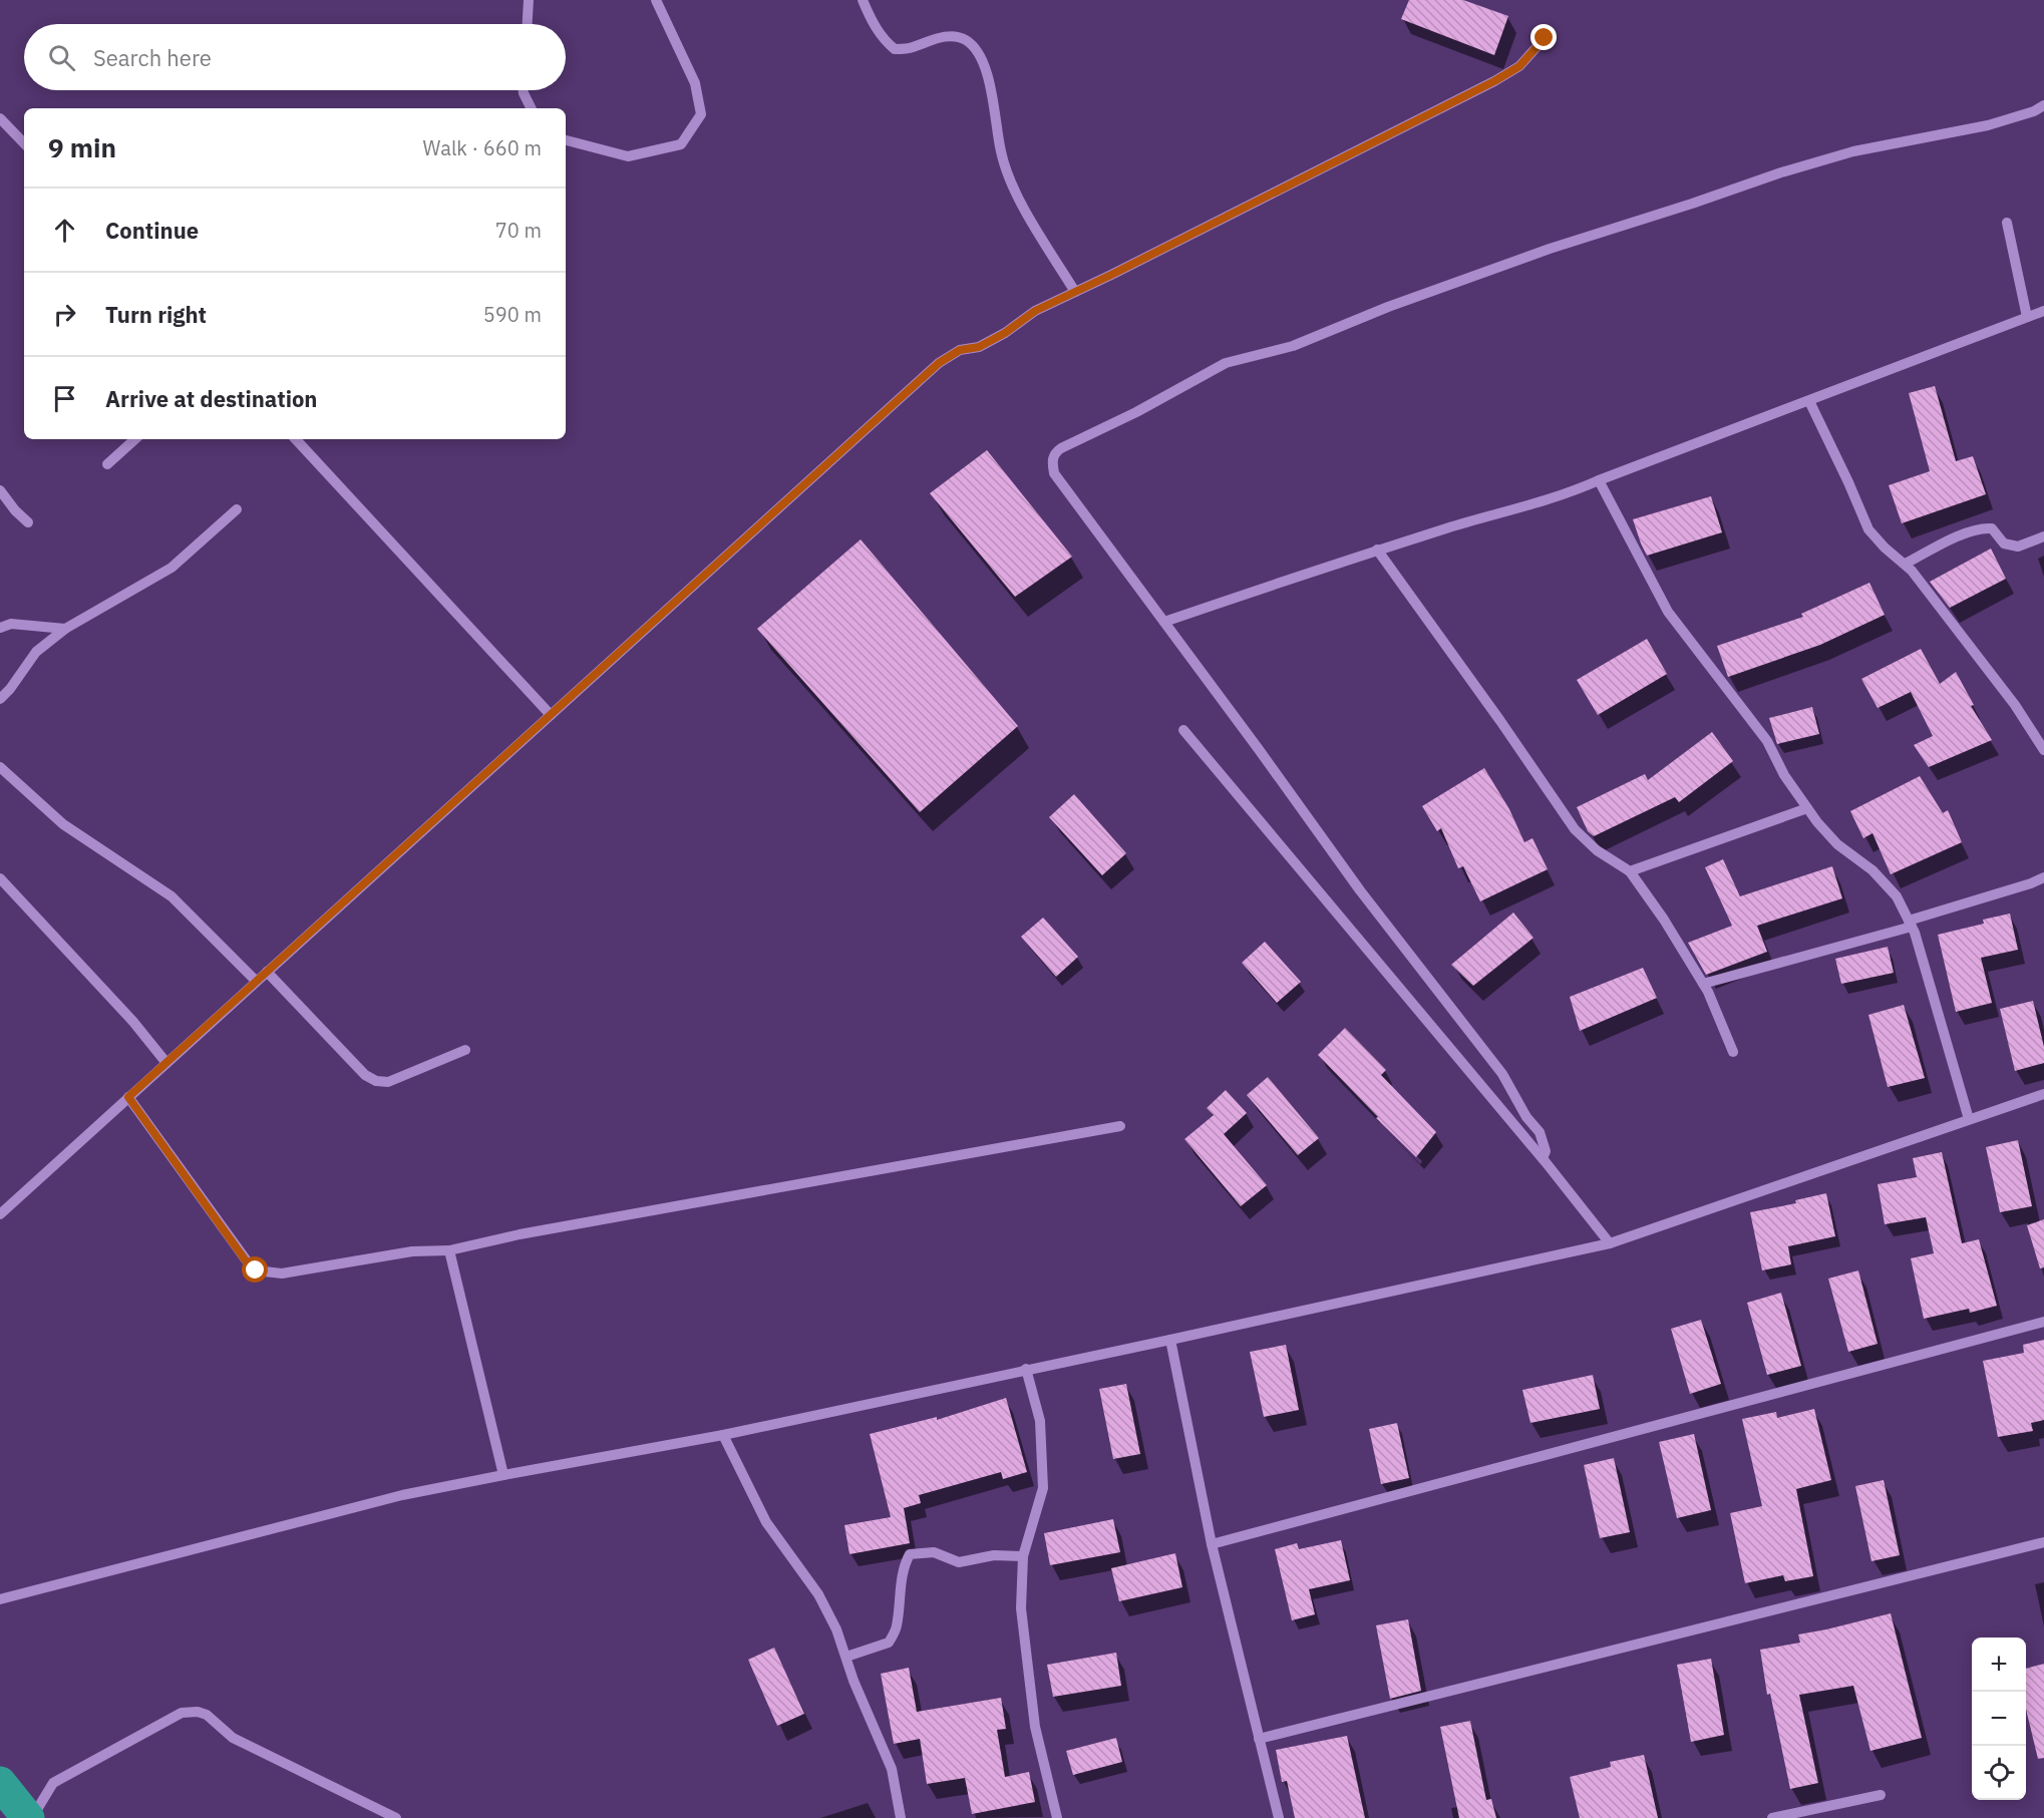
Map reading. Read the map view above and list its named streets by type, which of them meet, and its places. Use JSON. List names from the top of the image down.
{
  "page": {
    "search": "Search here",
    "heading": ["9 min", "Walk · 660 m"],
    "list": [
      ["Continue", "70 m"],
      ["Turn right", "590 m"],
      "Arrive at destination"
    ],
    "map_buttons": ["+", "−"]
  }
}
